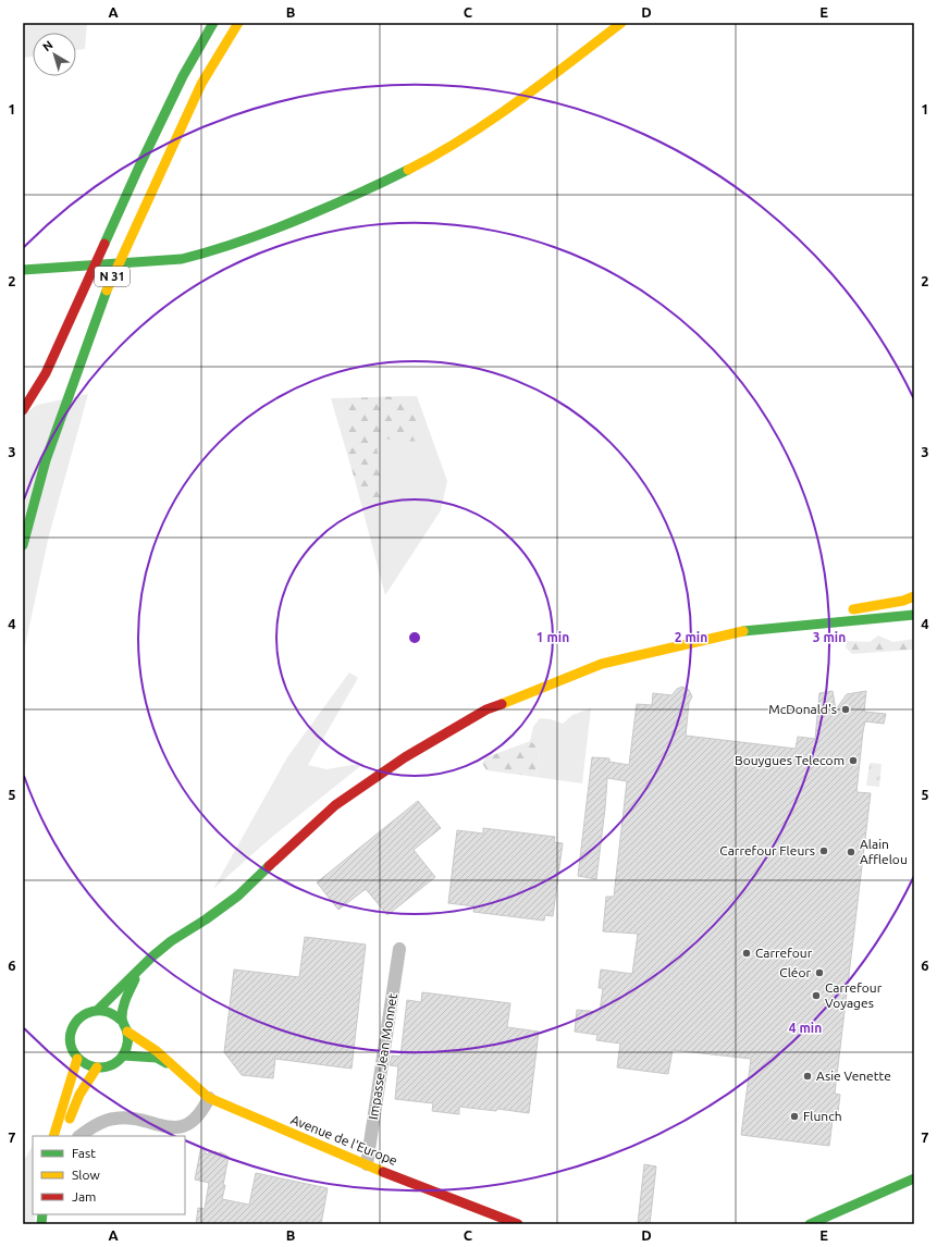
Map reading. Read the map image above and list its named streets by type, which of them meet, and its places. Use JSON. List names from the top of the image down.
{
  "streets": {
    "main road": ["N 31", "Avenue de l'Europe"],
    "street": ["Impasse Jean Monnet"]
  },
  "crossings": [
    ["Impasse Jean Monnet", "Avenue de l'Europe"]
  ],
  "places": [
    "McDonald's",
    "Bouygues Telecom",
    "Carrefour Fleurs",
    "Alain Afflelou",
    "Carrefour",
    "Cléor",
    "Carrefour Voyages",
    "Asie Venette",
    "Flunch"
  ],
  "legend": ["Fast", "Slow", "Jam"],
  "north": "top left",
  "grid": {
    "columns": [
      "A",
      "B",
      "C",
      "D",
      "E"
    ],
    "rows": [
      "1",
      "2",
      "3",
      "4",
      "5",
      "6",
      "7"
    ]
  },
  "rings": [
    "1 min",
    "2 min",
    "3 min",
    "4 min"
  ]
}
